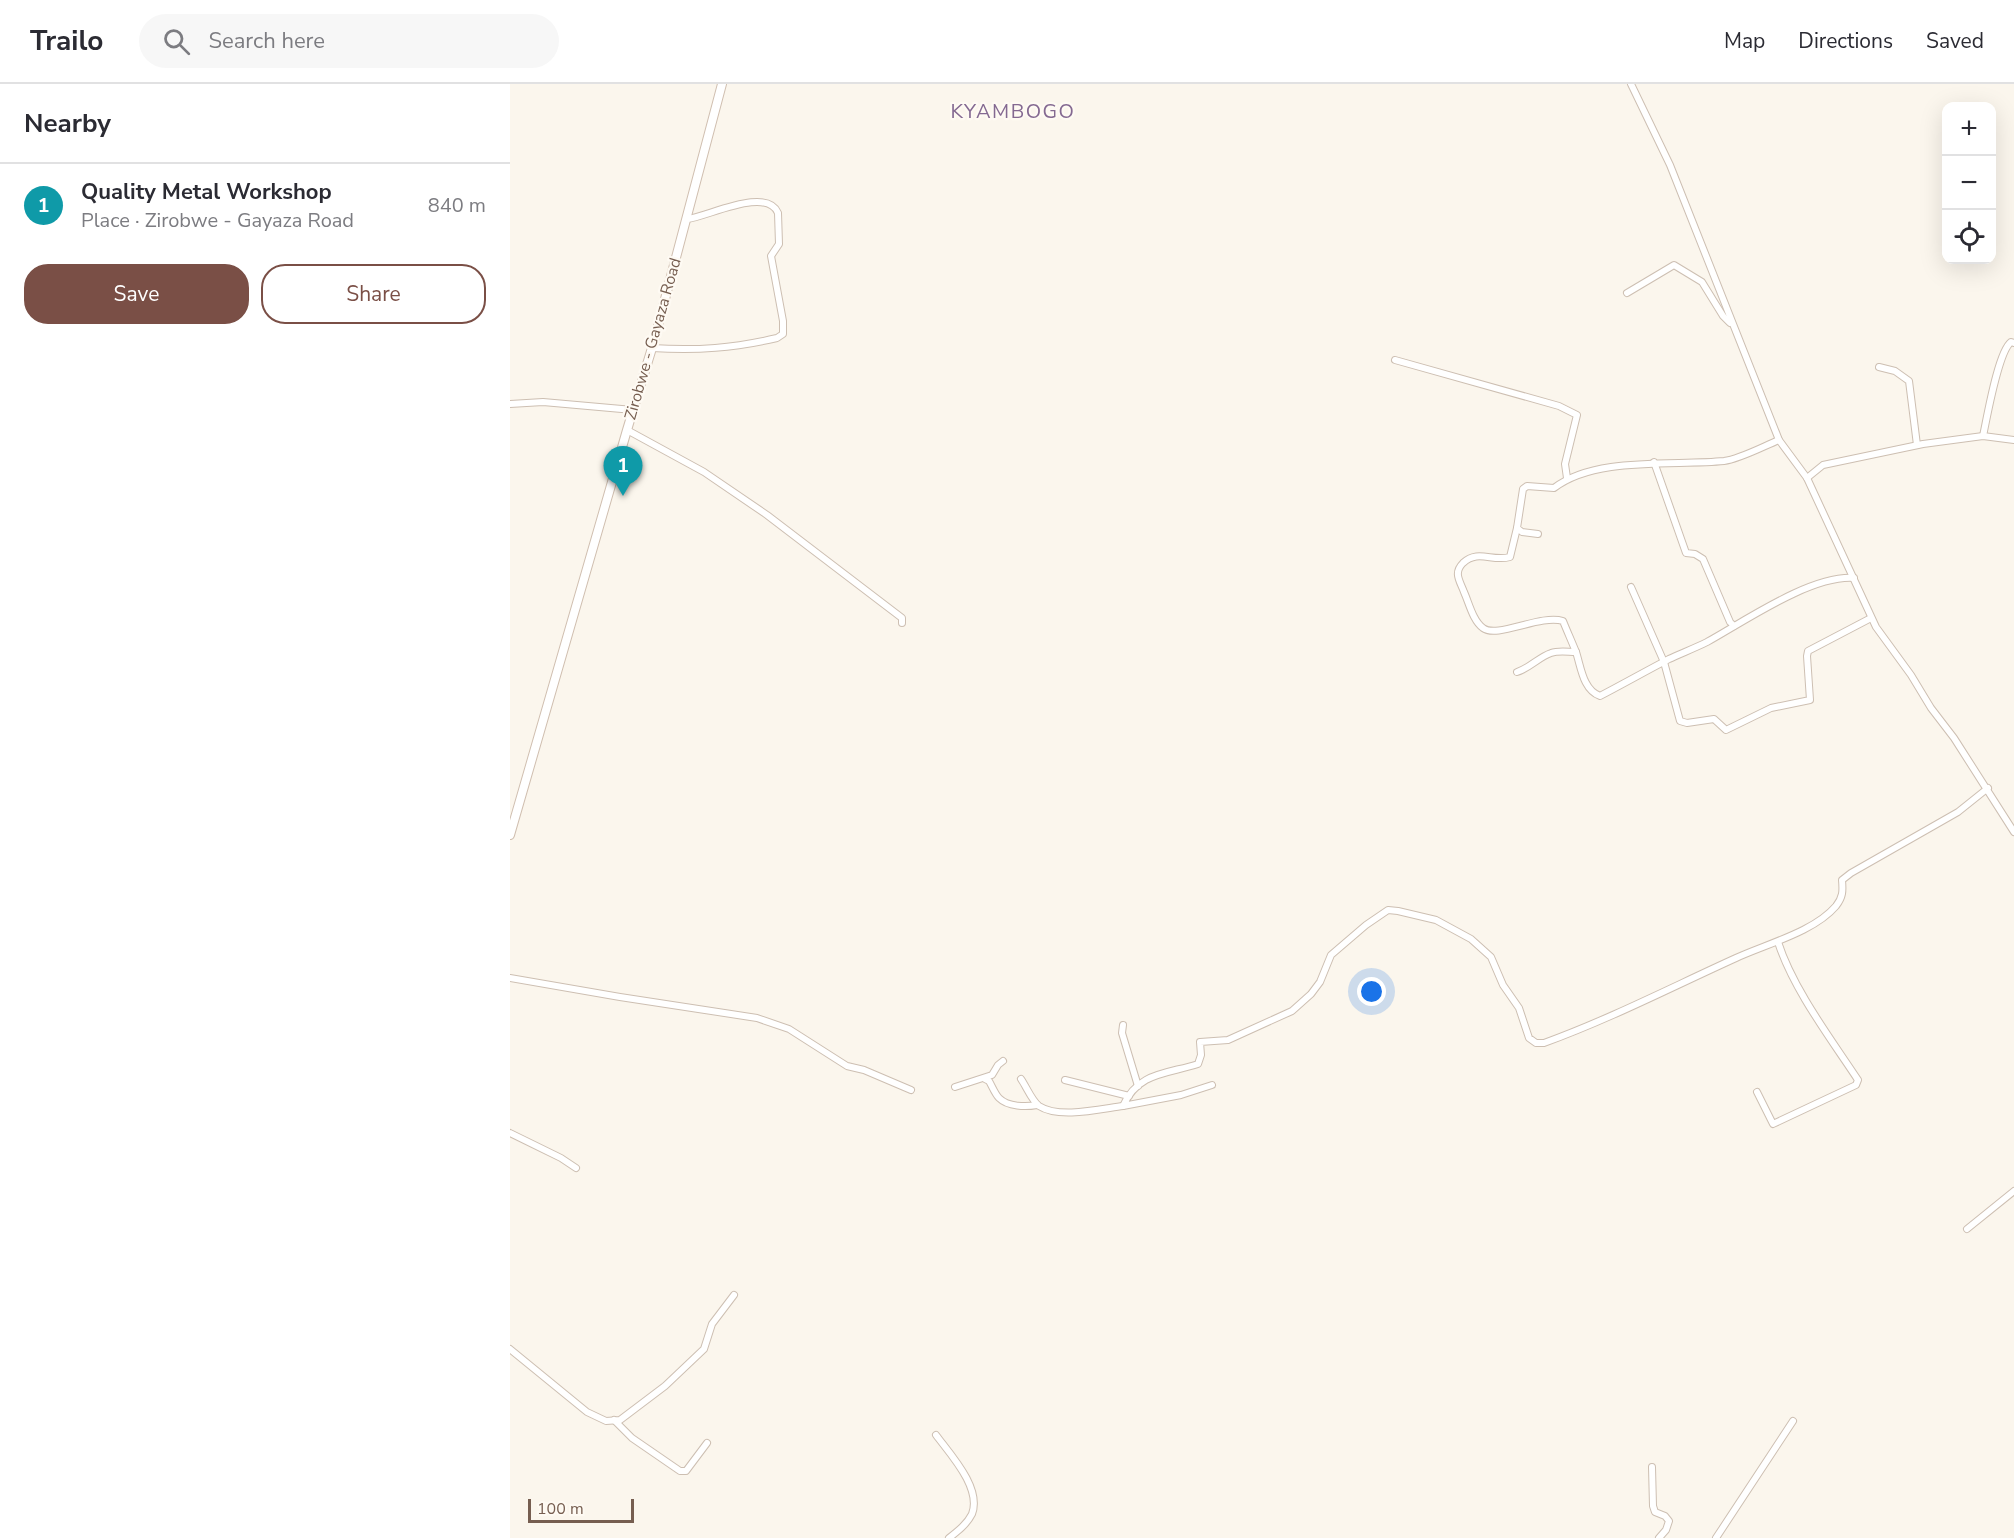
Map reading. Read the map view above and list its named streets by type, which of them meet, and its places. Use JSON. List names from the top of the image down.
{
  "streets": {
    "street": ["Zirobwe - Gayaza Road"]
  },
  "districts": ["KYAMBOGO"],
  "scale_bar": "100 m",
  "page": {
    "header": "Trailo",
    "search": "Search here",
    "nav": ["Map", "Directions", "Saved"],
    "heading": "Nearby",
    "map_buttons": ["+", "−"],
    "list": [
      {
        "mark": "1",
        "name": "Quality Metal Workshop",
        "note": "Place · Zirobwe - Gayaza Road",
        "value": "840 m"
      }
    ],
    "buttons": ["Save", "Share"],
    "pins": "1",
    "scale": "100 m"
  }
}
